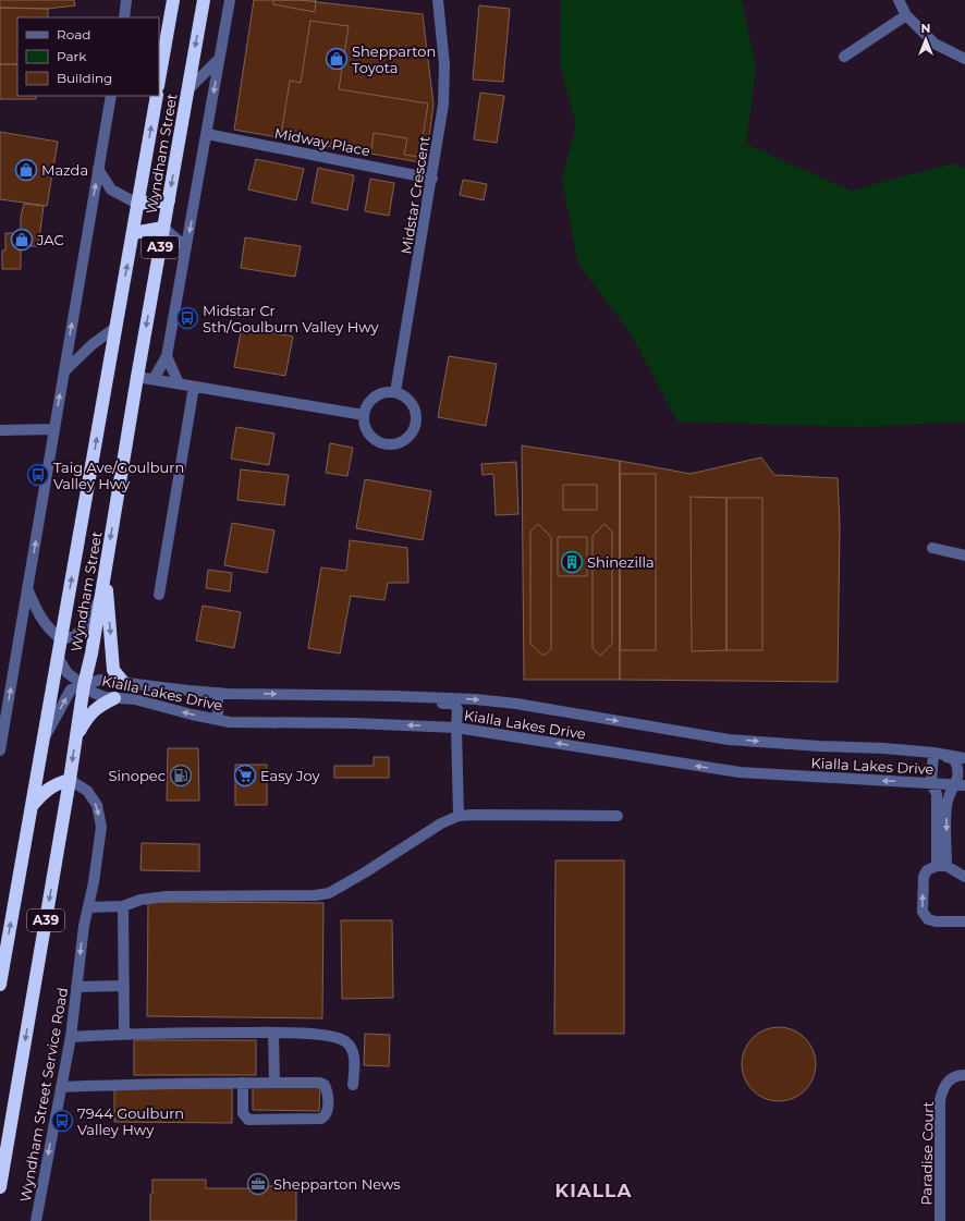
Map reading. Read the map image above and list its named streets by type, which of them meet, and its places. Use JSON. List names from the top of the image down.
{
  "streets": {
    "highway": ["Wyndham Street", "A39"],
    "street": [
      "Midway Place",
      "Midstar Crescent",
      "Kialla Lakes Drive",
      "Wyndham Street Service Road",
      "Paradise Court"
    ]
  },
  "crossings": [
    ["Midway Place", "Midstar Crescent"],
    ["Wyndham Street", "Kialla Lakes Drive"],
    ["Wyndham Street", "Wyndham Street Service Road"]
  ],
  "one_way": ["Wyndham Street Service Road"],
  "districts": ["KIALLA"],
  "places": {
    "shop": ["Shepparton Toyota", "Mazda", "JAC"],
    "bus stop": ["Midstar Cr Sth/Goulburn Valley Hwy", "Taig Ave/Goulburn Valley Hwy", "7944 Goulburn Valley Hwy"],
    "building": ["Shinezilla"],
    "fuel station": ["Sinopec"],
    "supermarket": ["Easy Joy"],
    "office": ["Shepparton News"]
  },
  "legend": ["Road", "Park", "Building"],
  "north": "top"
}
